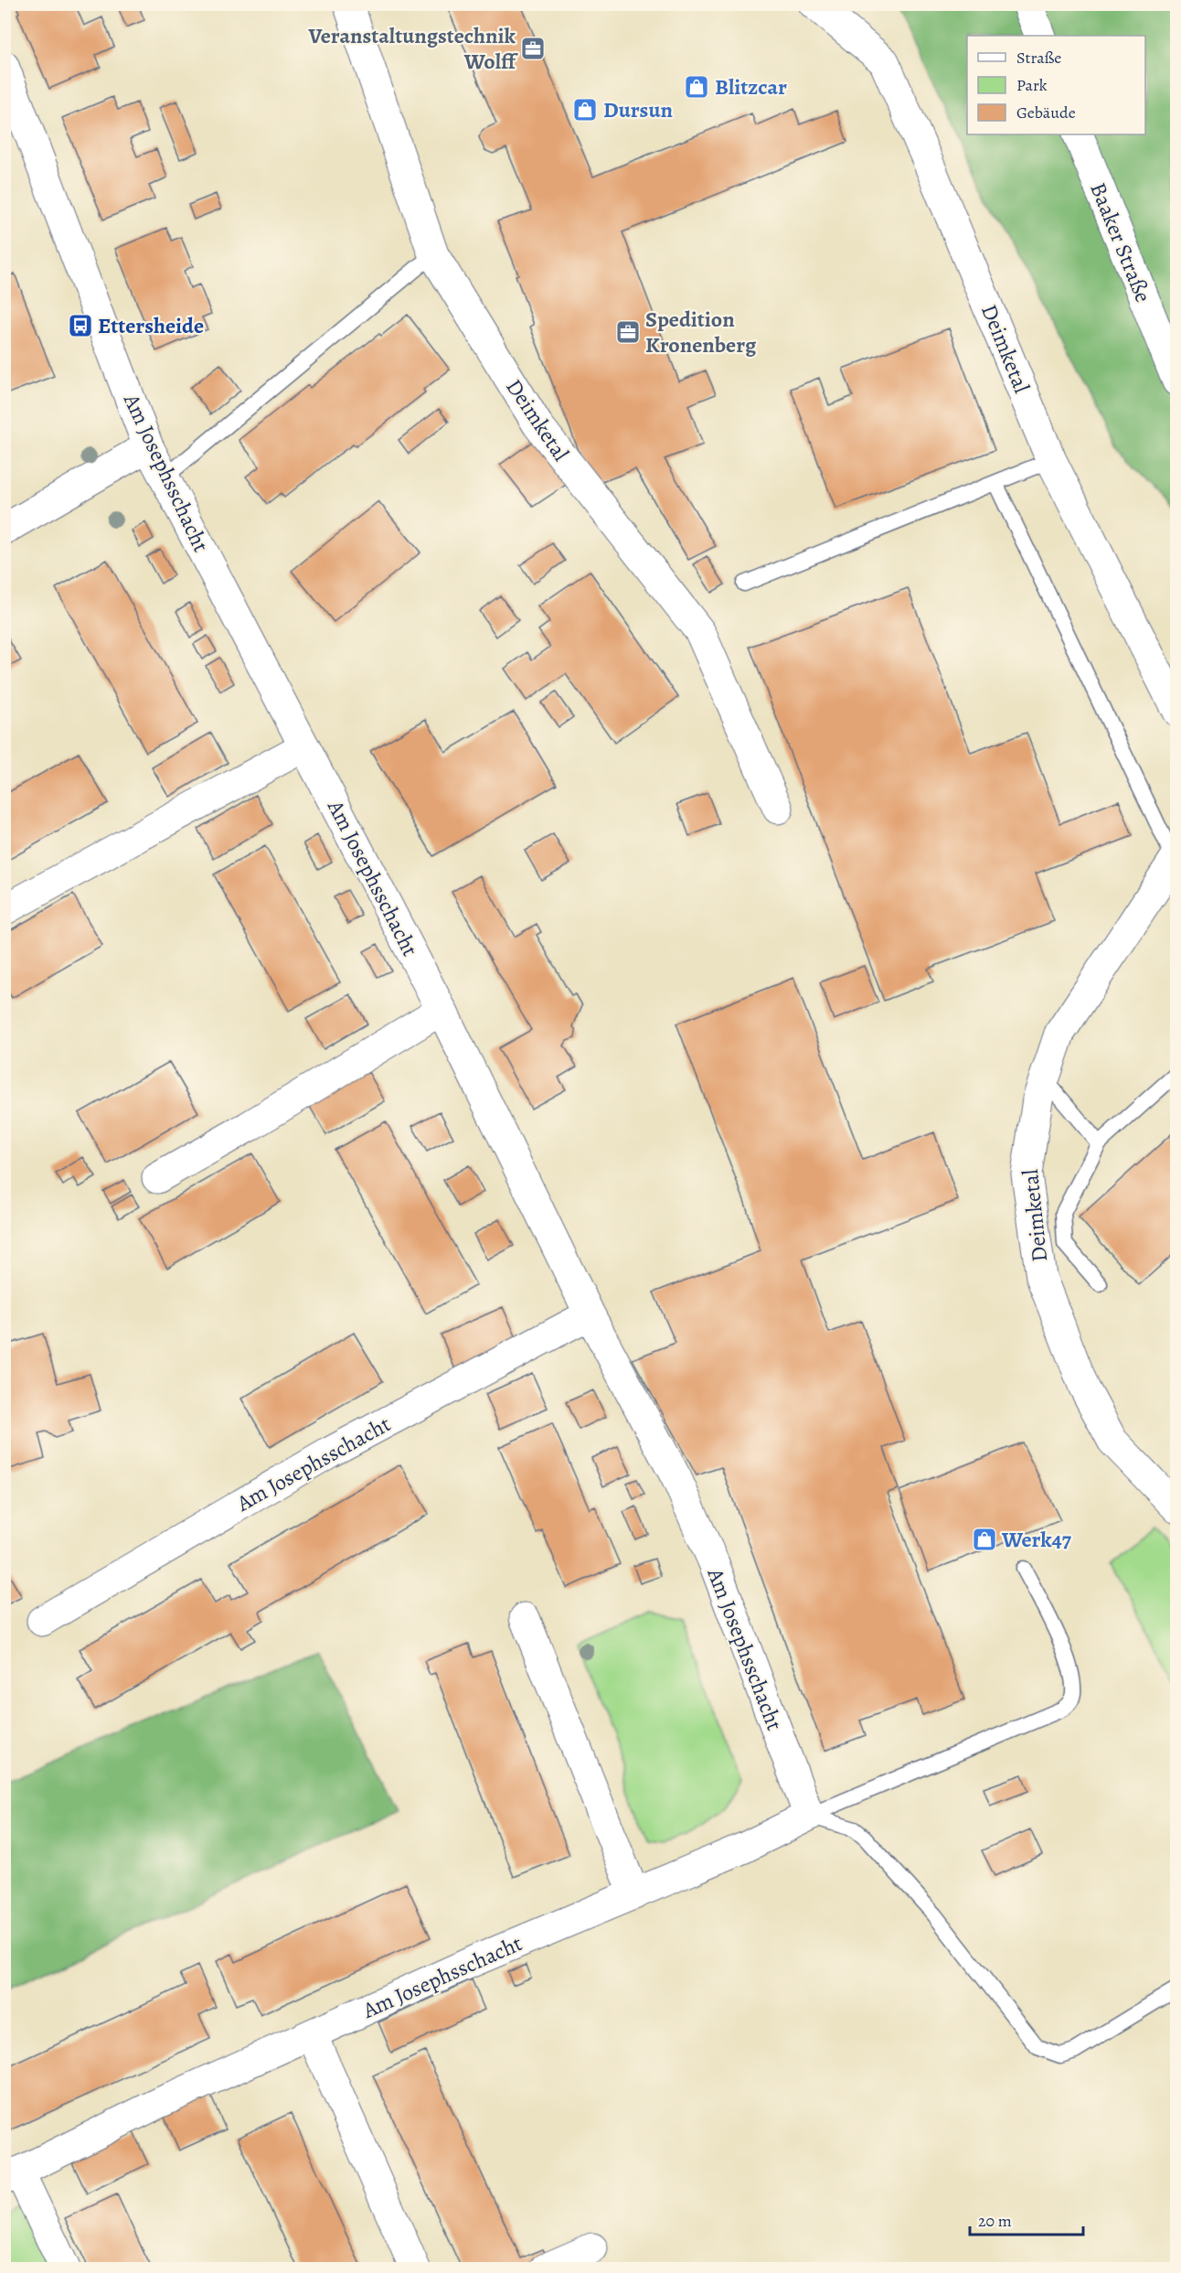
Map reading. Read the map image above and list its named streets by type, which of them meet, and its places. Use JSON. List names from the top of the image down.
{
  "streets": {
    "street": ["Baaker Straße", "Deimketal", "Am Josephsschacht"]
  },
  "places": {
    "office": ["Veranstaltungstechnik Wolff", "Spedition Kronenberg"],
    "shop": ["Blitzcar", "Dursun", "Werk47"],
    "bus stop": ["Ettersheide"]
  },
  "legend": ["Straße", "Park", "Gebäude"],
  "scale_bar": "20 m"
}
